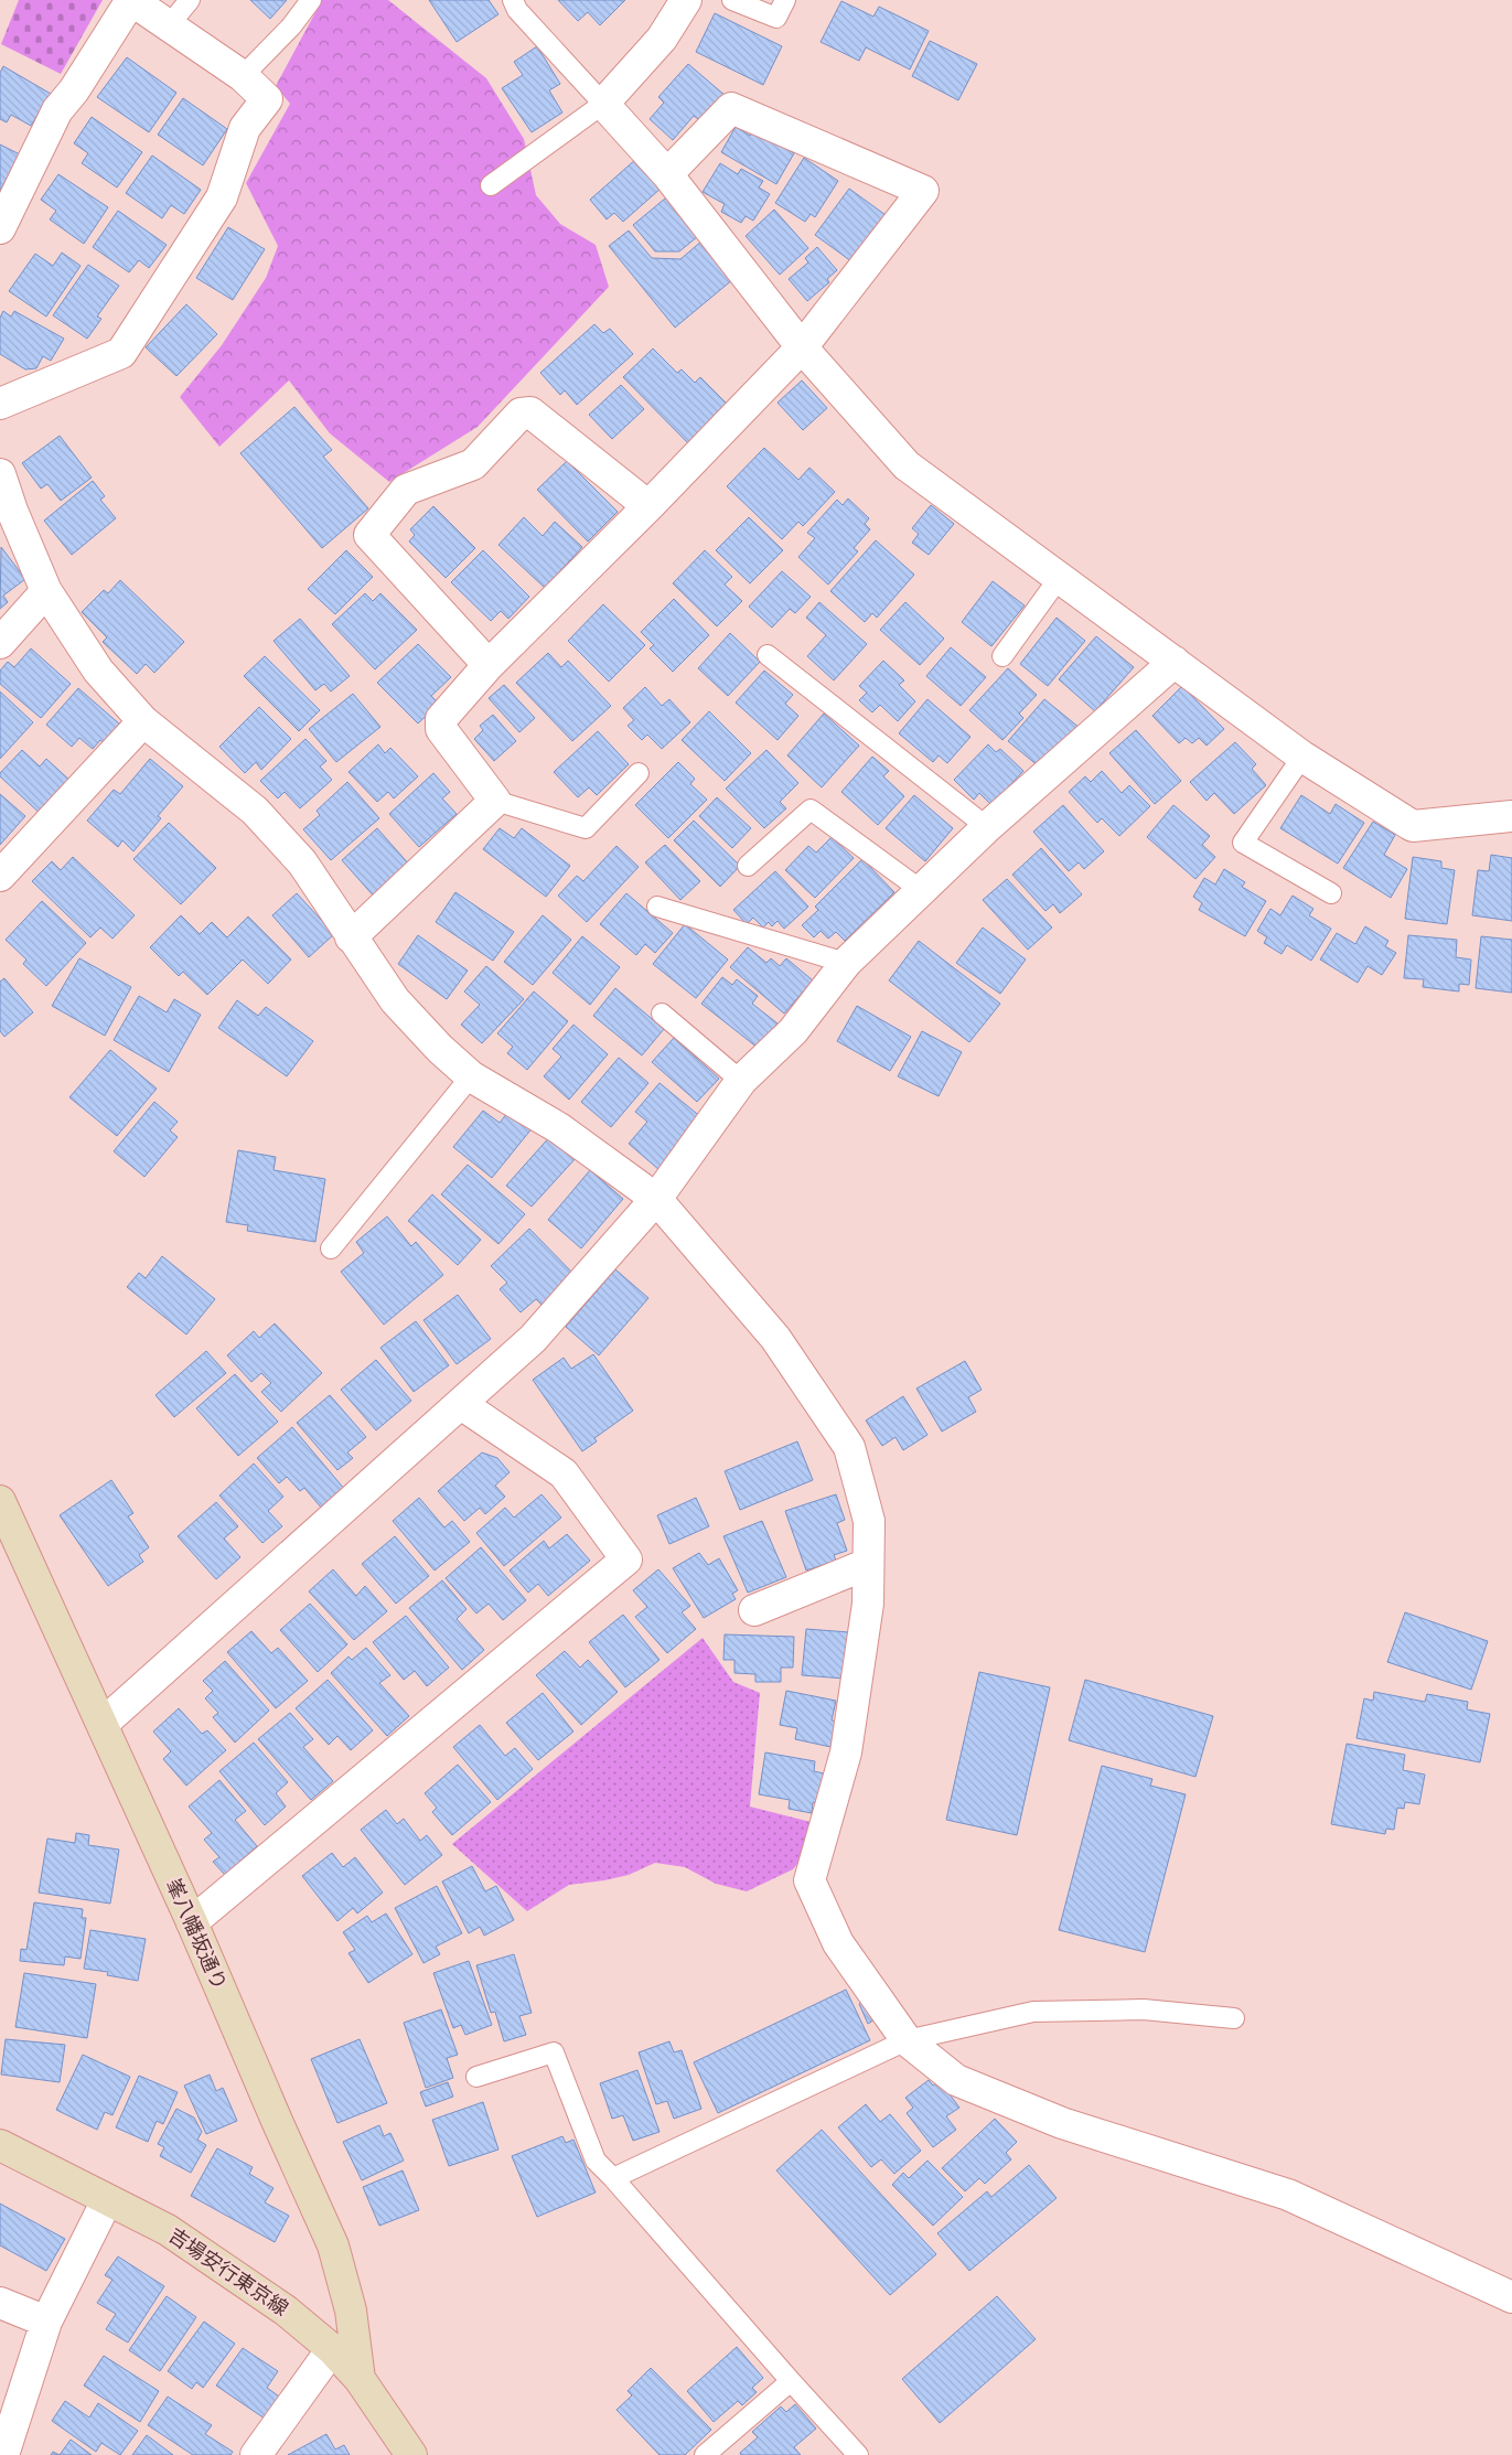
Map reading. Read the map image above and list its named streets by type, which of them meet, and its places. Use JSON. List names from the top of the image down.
{
  "streets": {
    "street": ["峯八幡坂通り", "吉場安行東京線"]
  },
  "crossings": [
    ["峯八幡坂通り", "吉場安行東京線"]
  ]
}
